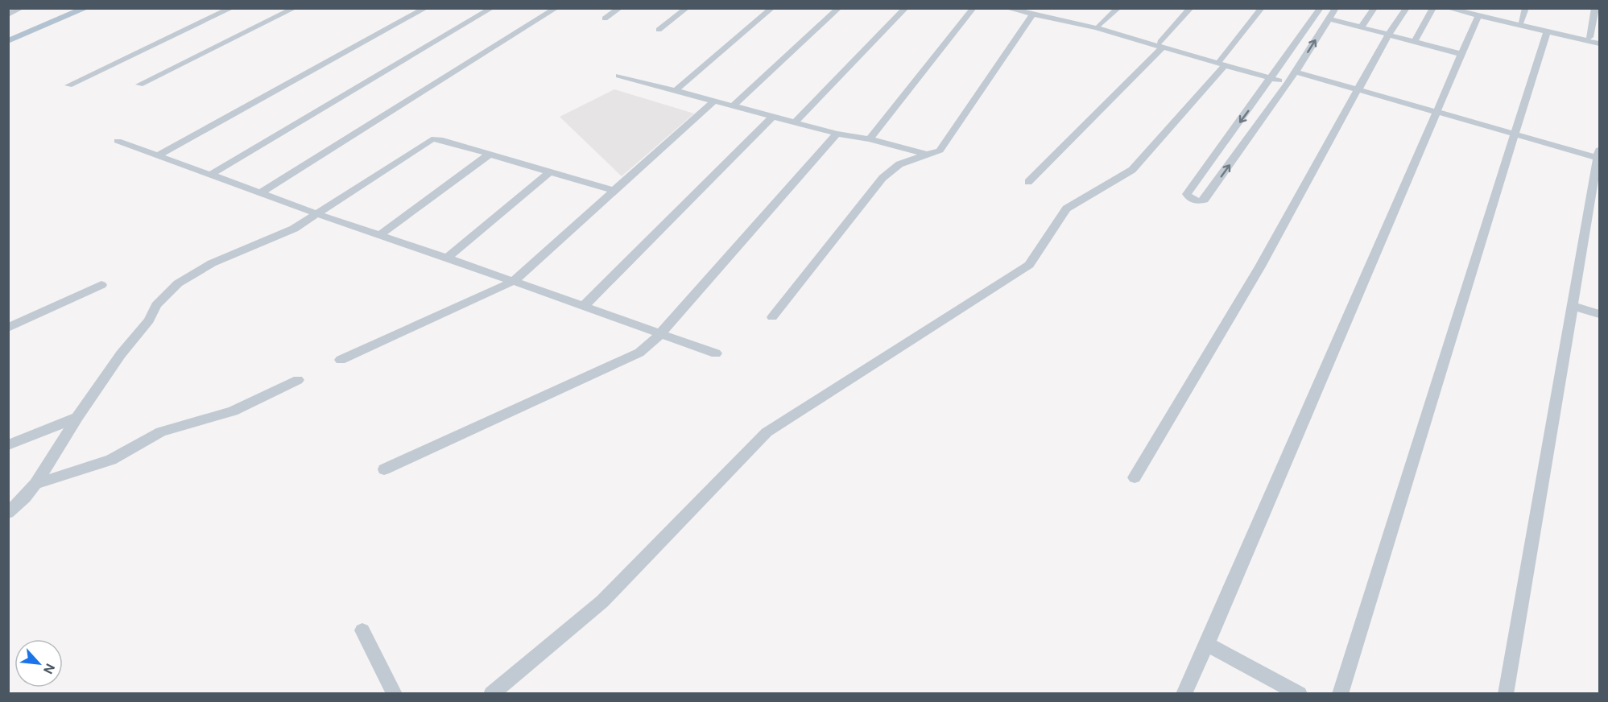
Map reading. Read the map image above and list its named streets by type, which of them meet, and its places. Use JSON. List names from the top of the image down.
{
  "north": "bottom right"
}
